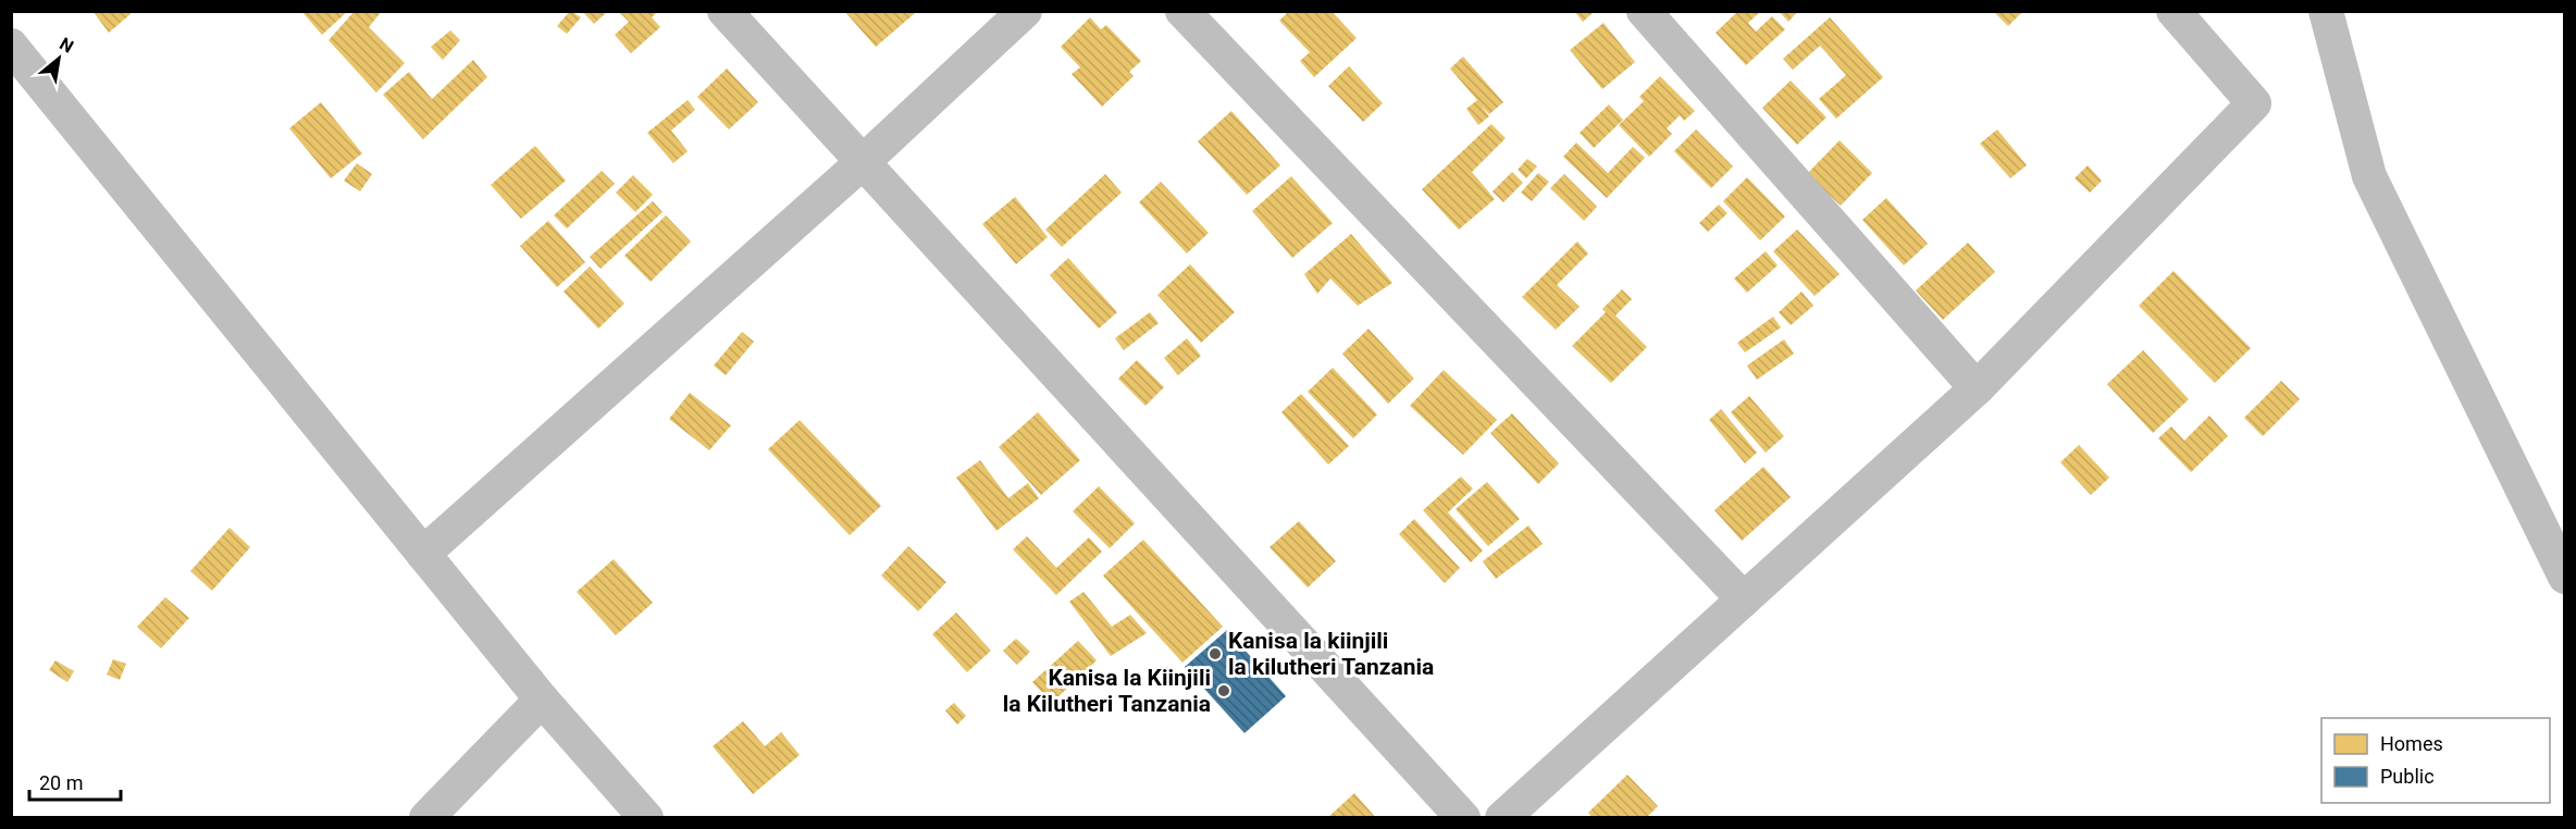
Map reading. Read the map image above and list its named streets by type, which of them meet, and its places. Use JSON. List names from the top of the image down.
{
  "places": ["Kanisa la kiinjili la kilutheri Tanzania", "Kanisa la Kiinjili la Kilutheri Tanzania"],
  "legend": ["Homes", "Public"],
  "scale_bar": "20 m",
  "north": "top right"
}
